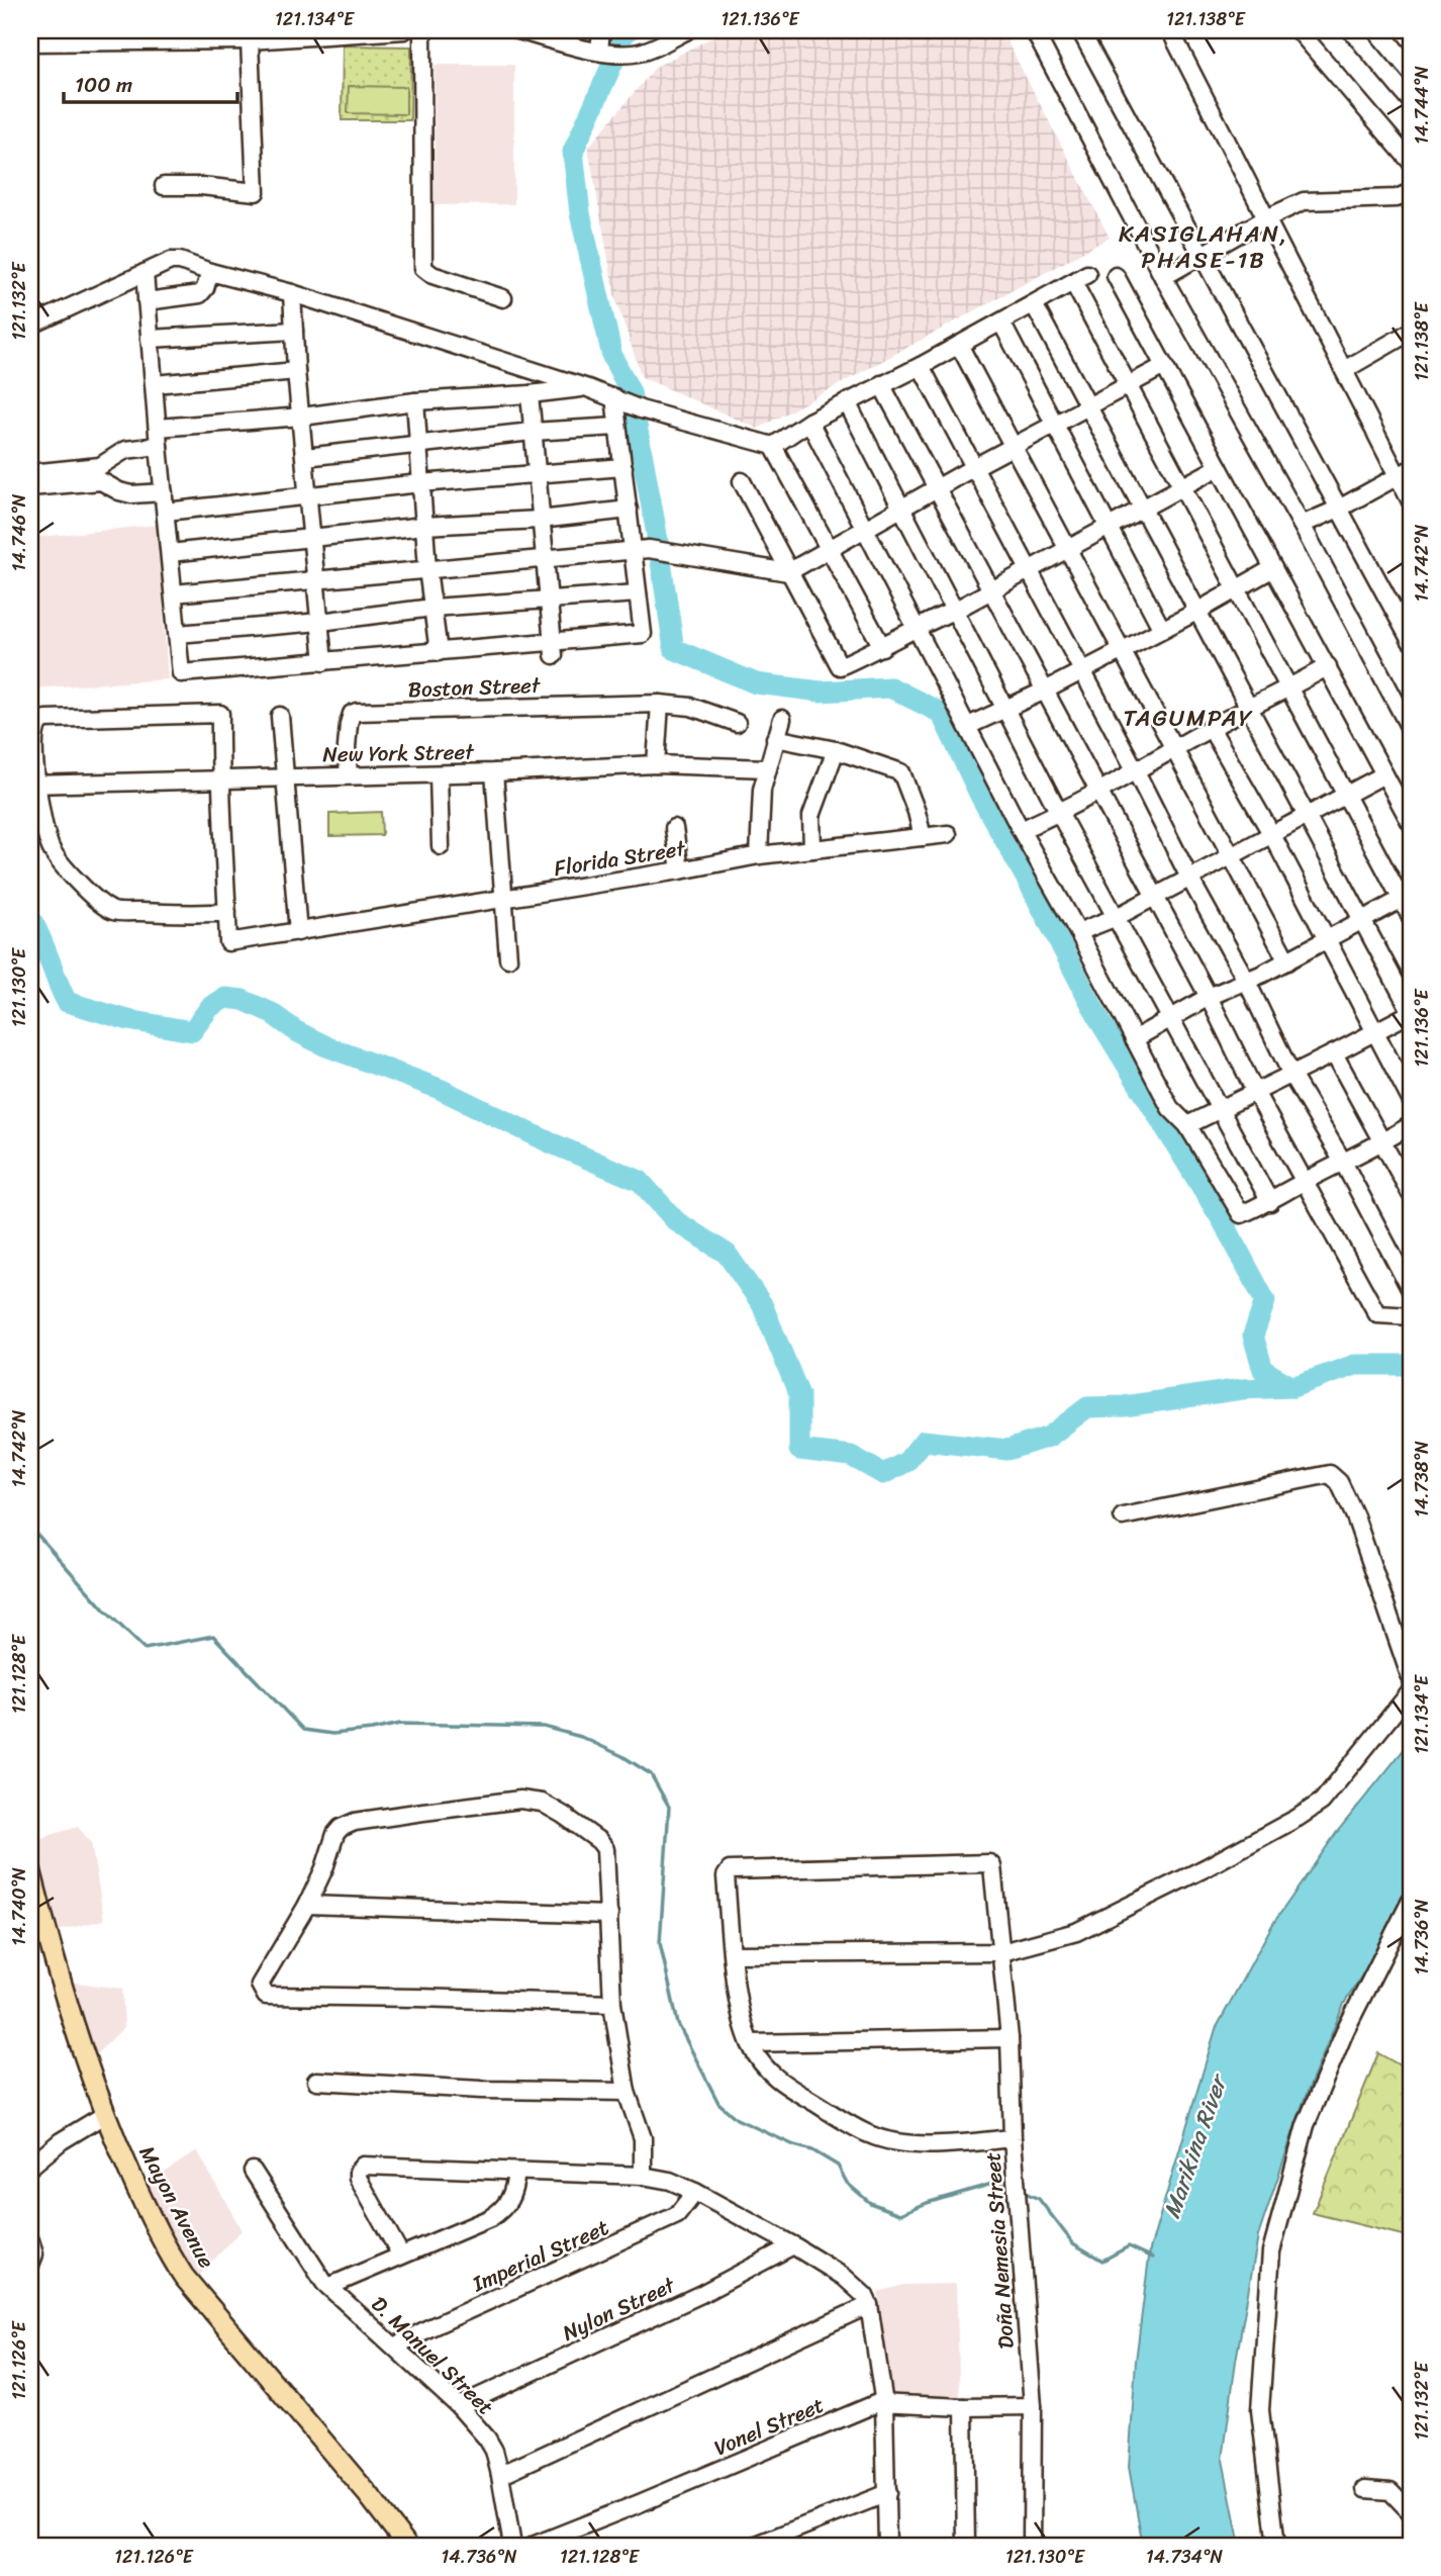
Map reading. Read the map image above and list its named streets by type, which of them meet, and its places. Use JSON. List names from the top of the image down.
{
  "streets": {
    "main road": ["Mayon Avenue"],
    "street": [
      "Boston Street",
      "New York Street",
      "Florida Street",
      "Doña Nemesia Street",
      "Imperial Street",
      "Nylon Street",
      "D. Manuel Street",
      "Vonel Street"
    ]
  },
  "crossings": [
    ["Boston Street", "New York Street"],
    ["Doña Nemesia Street", "Vonel Street"],
    ["Imperial Street", "D. Manuel Street"],
    ["Nylon Street", "D. Manuel Street"]
  ],
  "districts": ["KASIGLAHAN, PHASE-1B", "TAGUMPAY"],
  "water": ["Marikina River"],
  "scale_bar": "100 m",
  "coordinates": [
    "121.134°E",
    "121.136°E",
    "121.138°E",
    "14.744°N",
    "121.132°E",
    "14.746°N",
    "14.742°N",
    "121.130°E",
    "14.738°N",
    "121.128°E",
    "14.740°N",
    "14.736°N",
    "121.126°E",
    "14.734°N"
  ]
}
